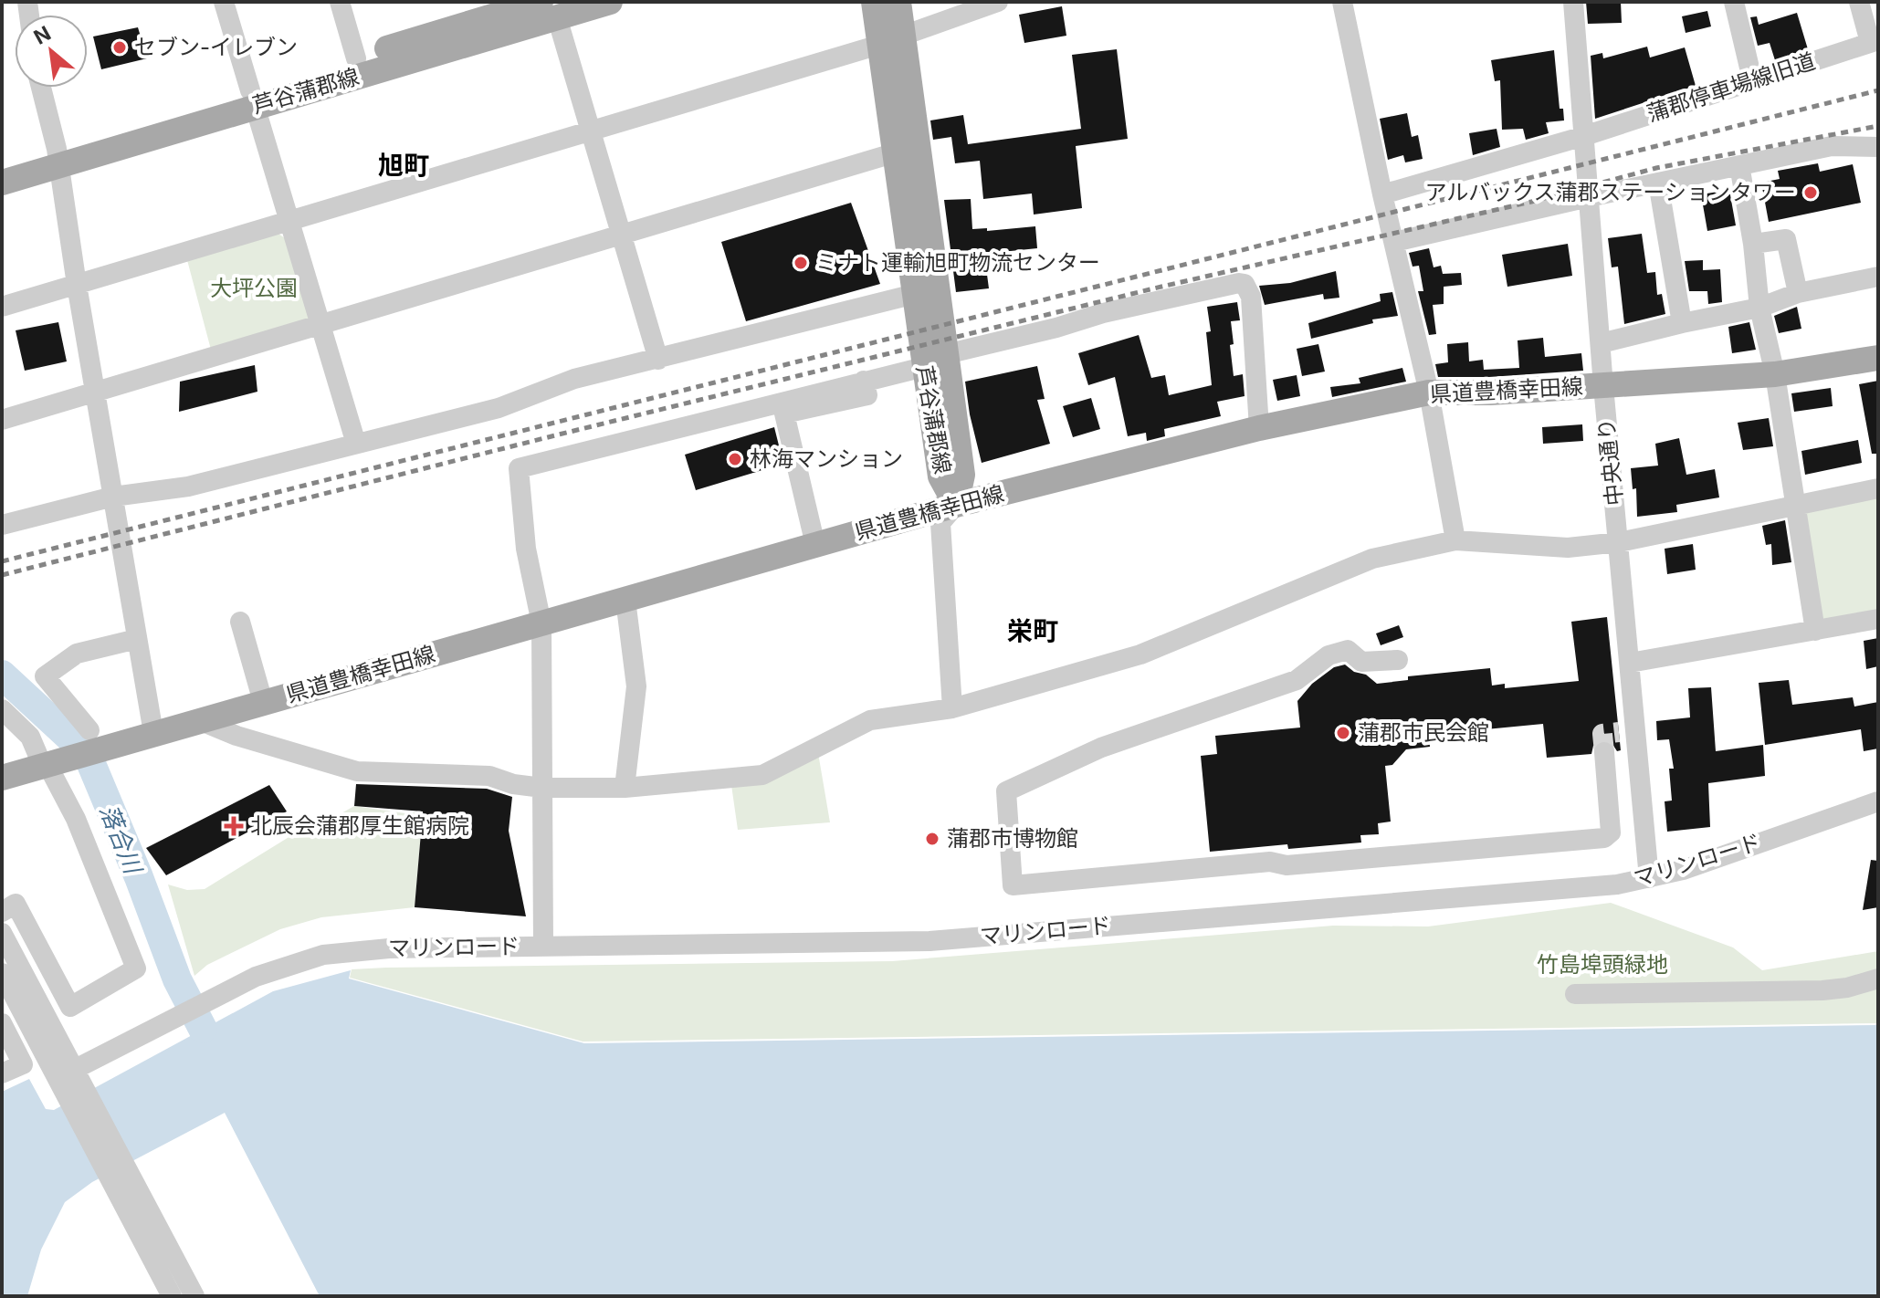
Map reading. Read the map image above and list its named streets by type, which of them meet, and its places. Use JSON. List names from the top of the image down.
{
  "streets": {
    "main road": ["芦谷蒲郡線", "県道豊橋幸田線"],
    "street": ["蒲郡停車場線旧道", "中央通り", "マリンロード"]
  },
  "crossings": [
    ["蒲郡停車場線旧道", "中央通り"],
    ["芦谷蒲郡線", "県道豊橋幸田線"],
    ["県道豊橋幸田線", "中央通り"],
    ["中央通り", "マリンロード"]
  ],
  "districts": ["旭町", "栄町"],
  "water": ["落合川"],
  "parks": ["大坪公園", "竹島埠頭緑地"],
  "places": {
    "other": [
      "セブン-イレブン",
      "アルバックス蒲郡ステーションタワー",
      "ミナト運輸旭町物流センター",
      "林海マンション",
      "蒲郡市民会館",
      "蒲郡市博物館"
    ],
    "health": ["北辰会蒲郡厚生館病院"]
  },
  "north": "top left"
}
